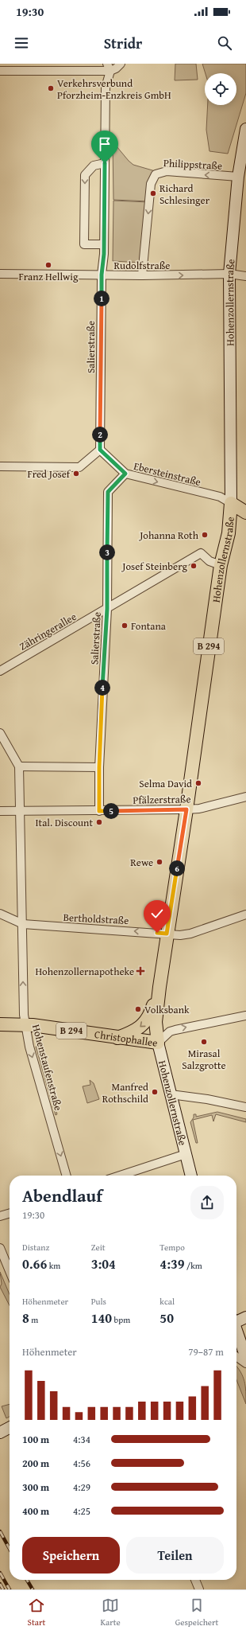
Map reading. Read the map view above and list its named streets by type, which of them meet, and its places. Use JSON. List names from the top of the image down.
{
  "streets": {
    "main road": ["Hohenzollernstraße", "B 294", "Christophallee"],
    "street": [
      "Philippstraße",
      "Rudolfstraße",
      "Salierstraße",
      "Ebersteinstraße",
      "Zähringerallee",
      "Pfälzerstraße",
      "Bertholdstraße",
      "Hohenstaufenstraße"
    ]
  },
  "crossings": [
    ["Philippstraße", "Rudolfstraße"],
    ["Philippstraße", "Hohenzollernstraße"],
    ["Rudolfstraße", "Hohenzollernstraße"],
    ["Rudolfstraße", "Salierstraße"],
    ["Hohenzollernstraße", "Ebersteinstraße"],
    ["Hohenzollernstraße", "Zähringerallee"],
    ["Hohenzollernstraße", "Pfälzerstraße"],
    ["Hohenzollernstraße", "Bertholdstraße"],
    ["Hohenzollernstraße", "Christophallee"],
    ["Salierstraße", "Ebersteinstraße"],
    ["Salierstraße", "Zähringerallee"],
    ["Salierstraße", "Pfälzerstraße"],
    ["Pfälzerstraße", "Hohenstaufenstraße"],
    ["Bertholdstraße", "Hohenstaufenstraße"],
    ["Christophallee", "Hohenstaufenstraße"]
  ],
  "one_way": [
    "Rudolfstraße",
    "Ebersteinstraße",
    "Bertholdstraße",
    "Christophallee"
  ],
  "places": {
    "other": [
      "Verkehrsverbund Pforzheim-Enzkreis GmbH",
      "Richard Schlesinger",
      "Franz Hellwig",
      "Fred Josef",
      "Johanna Roth",
      "Josef Steinberg",
      "Fontana",
      "Selma David",
      "Ital. Discount",
      "Rewe",
      "Volksbank",
      "Mirasal Salzgrotte",
      "Manfred Rothschild"
    ],
    "health": ["Hohenzollernapotheke"]
  },
  "page": {
    "status": "19:30",
    "header": "Stridr",
    "pins": [
      "1",
      "2",
      "3",
      "4",
      "5",
      "6"
    ],
    "heading": ["Abendlauf", "19:30"],
    "stats": [
      ["Distanz", "0.66 km"],
      ["Zeit", "3:04"],
      ["Tempo", "4:39 /km"],
      ["Höhenmeter", "8 m"],
      ["Puls", "140 bpm"],
      ["kcal", "50"]
    ],
    "chart": ["Höhenmeter", "79–87 m"],
    "list": [
      {
        "name": "100 m",
        "note": "4:34"
      },
      {
        "name": "200 m",
        "note": "4:56"
      },
      {
        "name": "300 m",
        "note": "4:29"
      },
      {
        "name": "400 m",
        "note": "4:25"
      }
    ],
    "buttons": ["Speichern", "Teilen"],
    "tabs": ["Start", "Karte", "Gespeichert"]
  }
}
